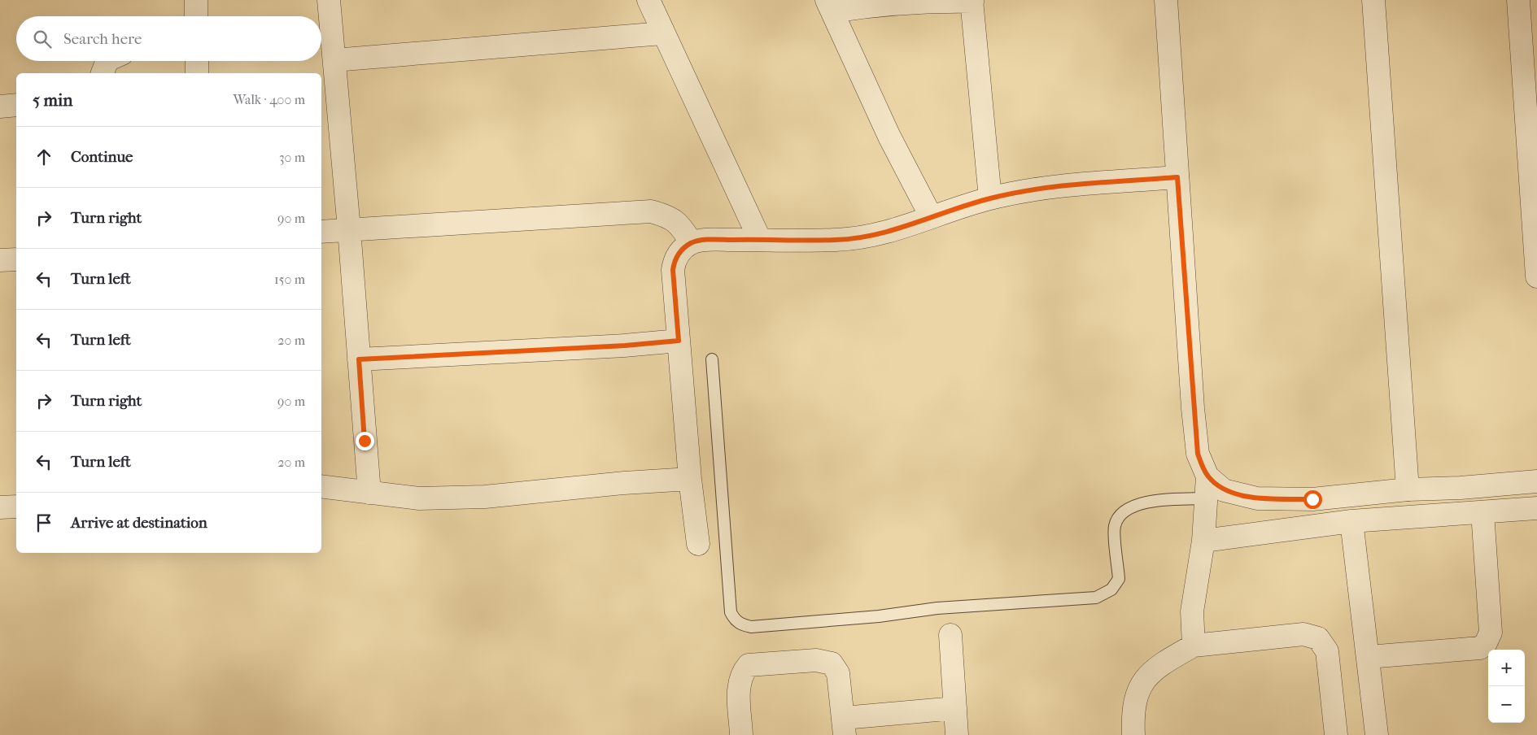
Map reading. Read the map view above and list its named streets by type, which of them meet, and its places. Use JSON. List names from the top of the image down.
{
  "page": {
    "search": "Search here",
    "heading": ["5 min", "Walk · 400 m"],
    "list": [
      ["Continue", "30 m"],
      ["Turn right", "90 m"],
      ["Turn left", "150 m"],
      ["Turn left", "20 m"],
      ["Turn right", "90 m"],
      ["Turn left", "20 m"],
      "Arrive at destination"
    ],
    "map_buttons": ["+", "−"]
  }
}
